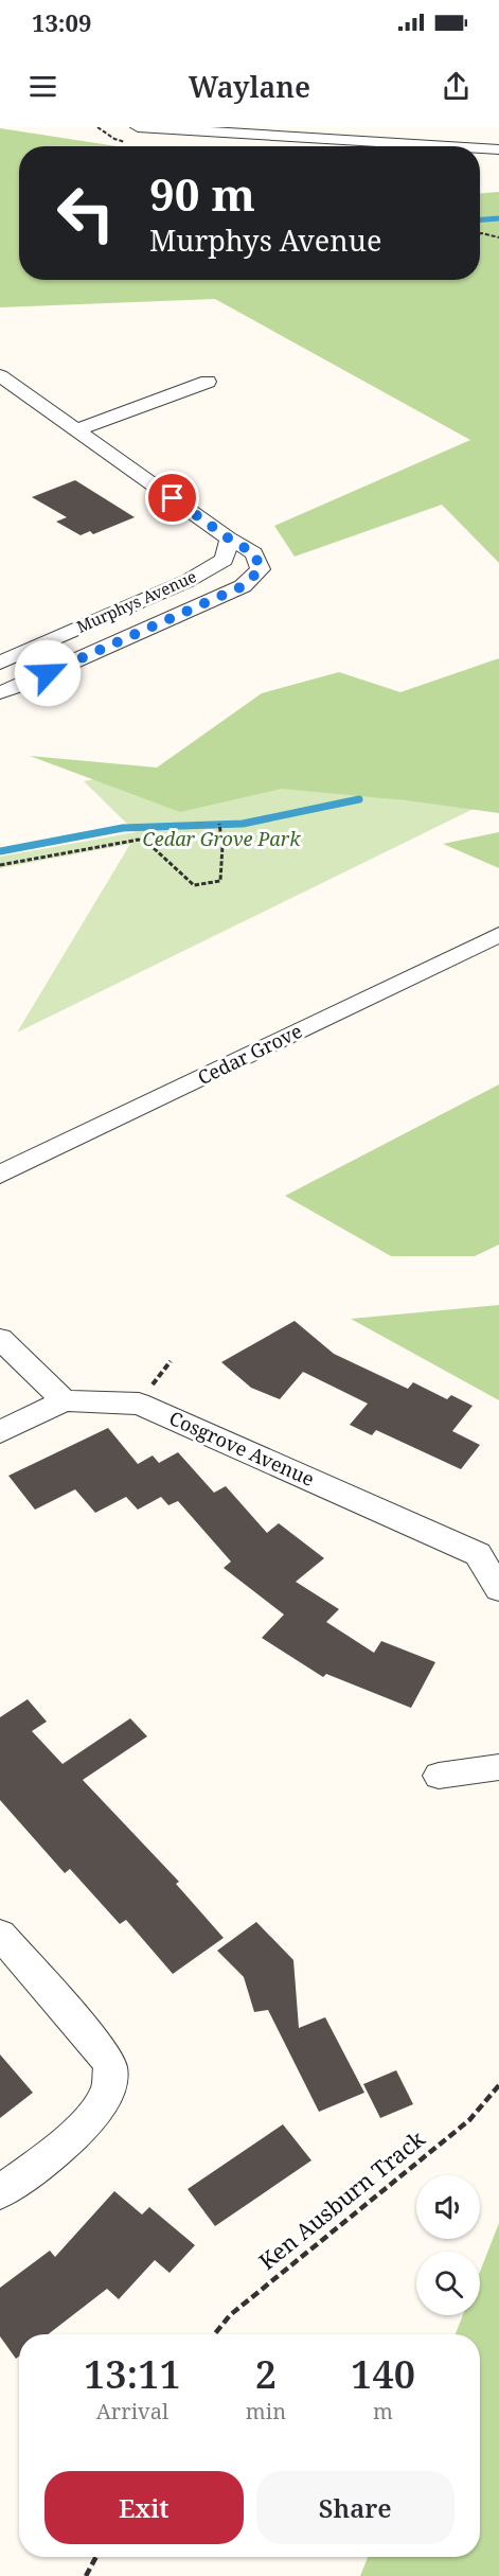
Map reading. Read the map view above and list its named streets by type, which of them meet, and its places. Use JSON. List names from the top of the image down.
{
  "streets": {
    "street": ["Murphys Avenue", "Cedar Grove", "Cosgrove Avenue"],
    "path": ["Ken Ausburn Track"]
  },
  "parks": ["Cedar Grove Park"],
  "page": {
    "status": "13:09",
    "header": "Waylane",
    "turn": ["90 m", "Murphys Avenue"],
    "eta": [
      "13:11",
      "Arrival",
      "2",
      "min",
      "140",
      "m"
    ],
    "buttons": ["Exit", "Share"]
  }
}
